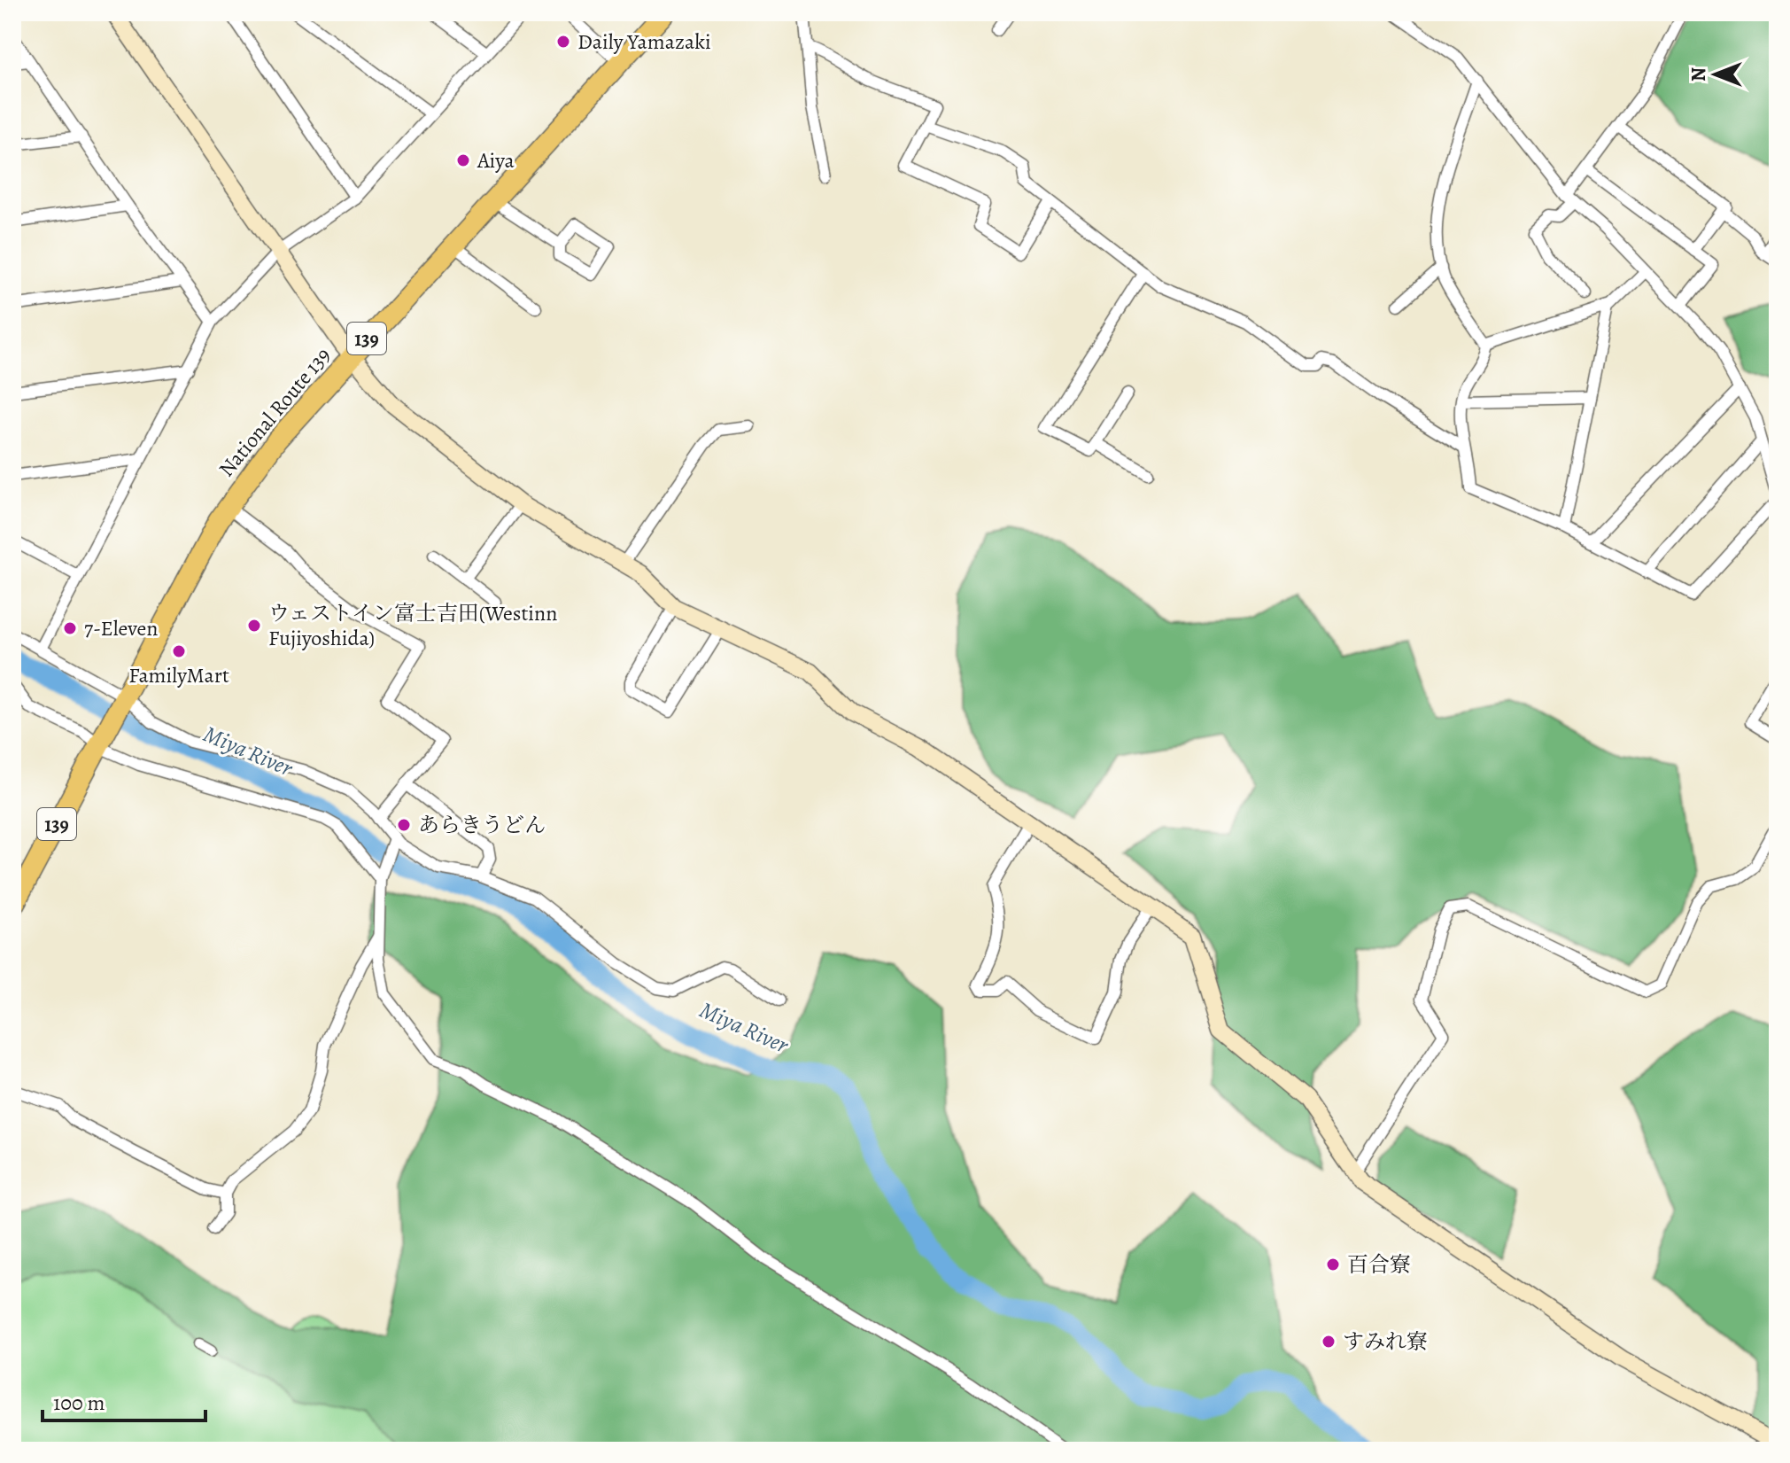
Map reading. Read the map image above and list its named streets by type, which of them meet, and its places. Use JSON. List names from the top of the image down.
{
  "streets": {
    "highway": ["139", "National Route 139"]
  },
  "water": ["Miya River"],
  "places": [
    "Daily Yamazaki",
    "Aiya",
    "ウェストイン富士吉田(Westinn Fujiyoshida)",
    "7-Eleven",
    "FamilyMart",
    "あらきうどん",
    "百合寮",
    "すみれ寮"
  ],
  "scale_bar": "100 m",
  "north": "left"
}
